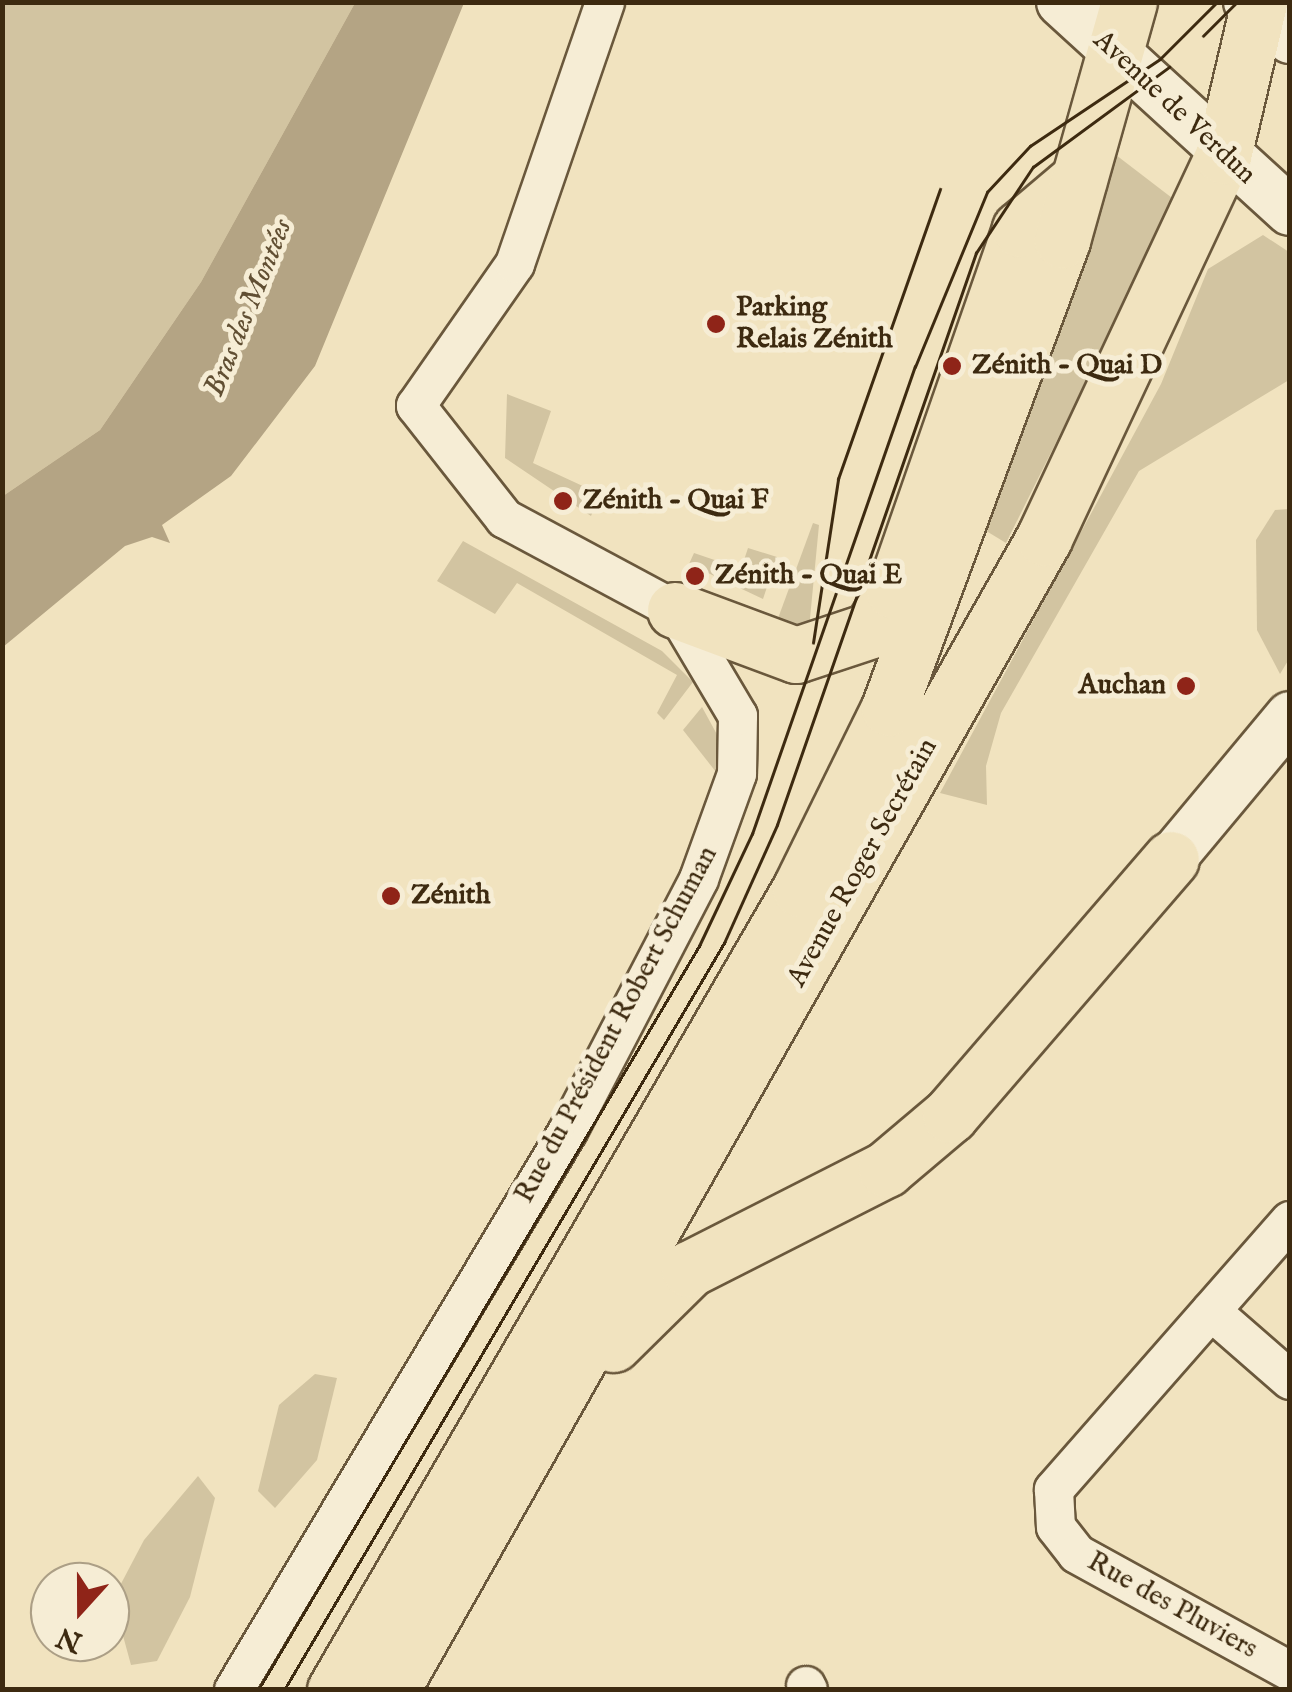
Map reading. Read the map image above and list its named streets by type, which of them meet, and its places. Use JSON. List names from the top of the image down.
{
  "streets": {
    "main road": ["Avenue Roger Secrétain"],
    "street": ["Avenue de Verdun", "Rue du Président Robert Schuman", "Rue des Pluviers"]
  },
  "crossings": [
    ["Avenue de Verdun", "Avenue Roger Secrétain"]
  ],
  "water": ["Bras des Montées"],
  "places": [
    "Parking Relais Zénith",
    "Zénith - Quai D",
    "Zénith - Quai F",
    "Zénith - Quai E",
    "Auchan",
    "Zénith"
  ],
  "north": "bottom"
}
